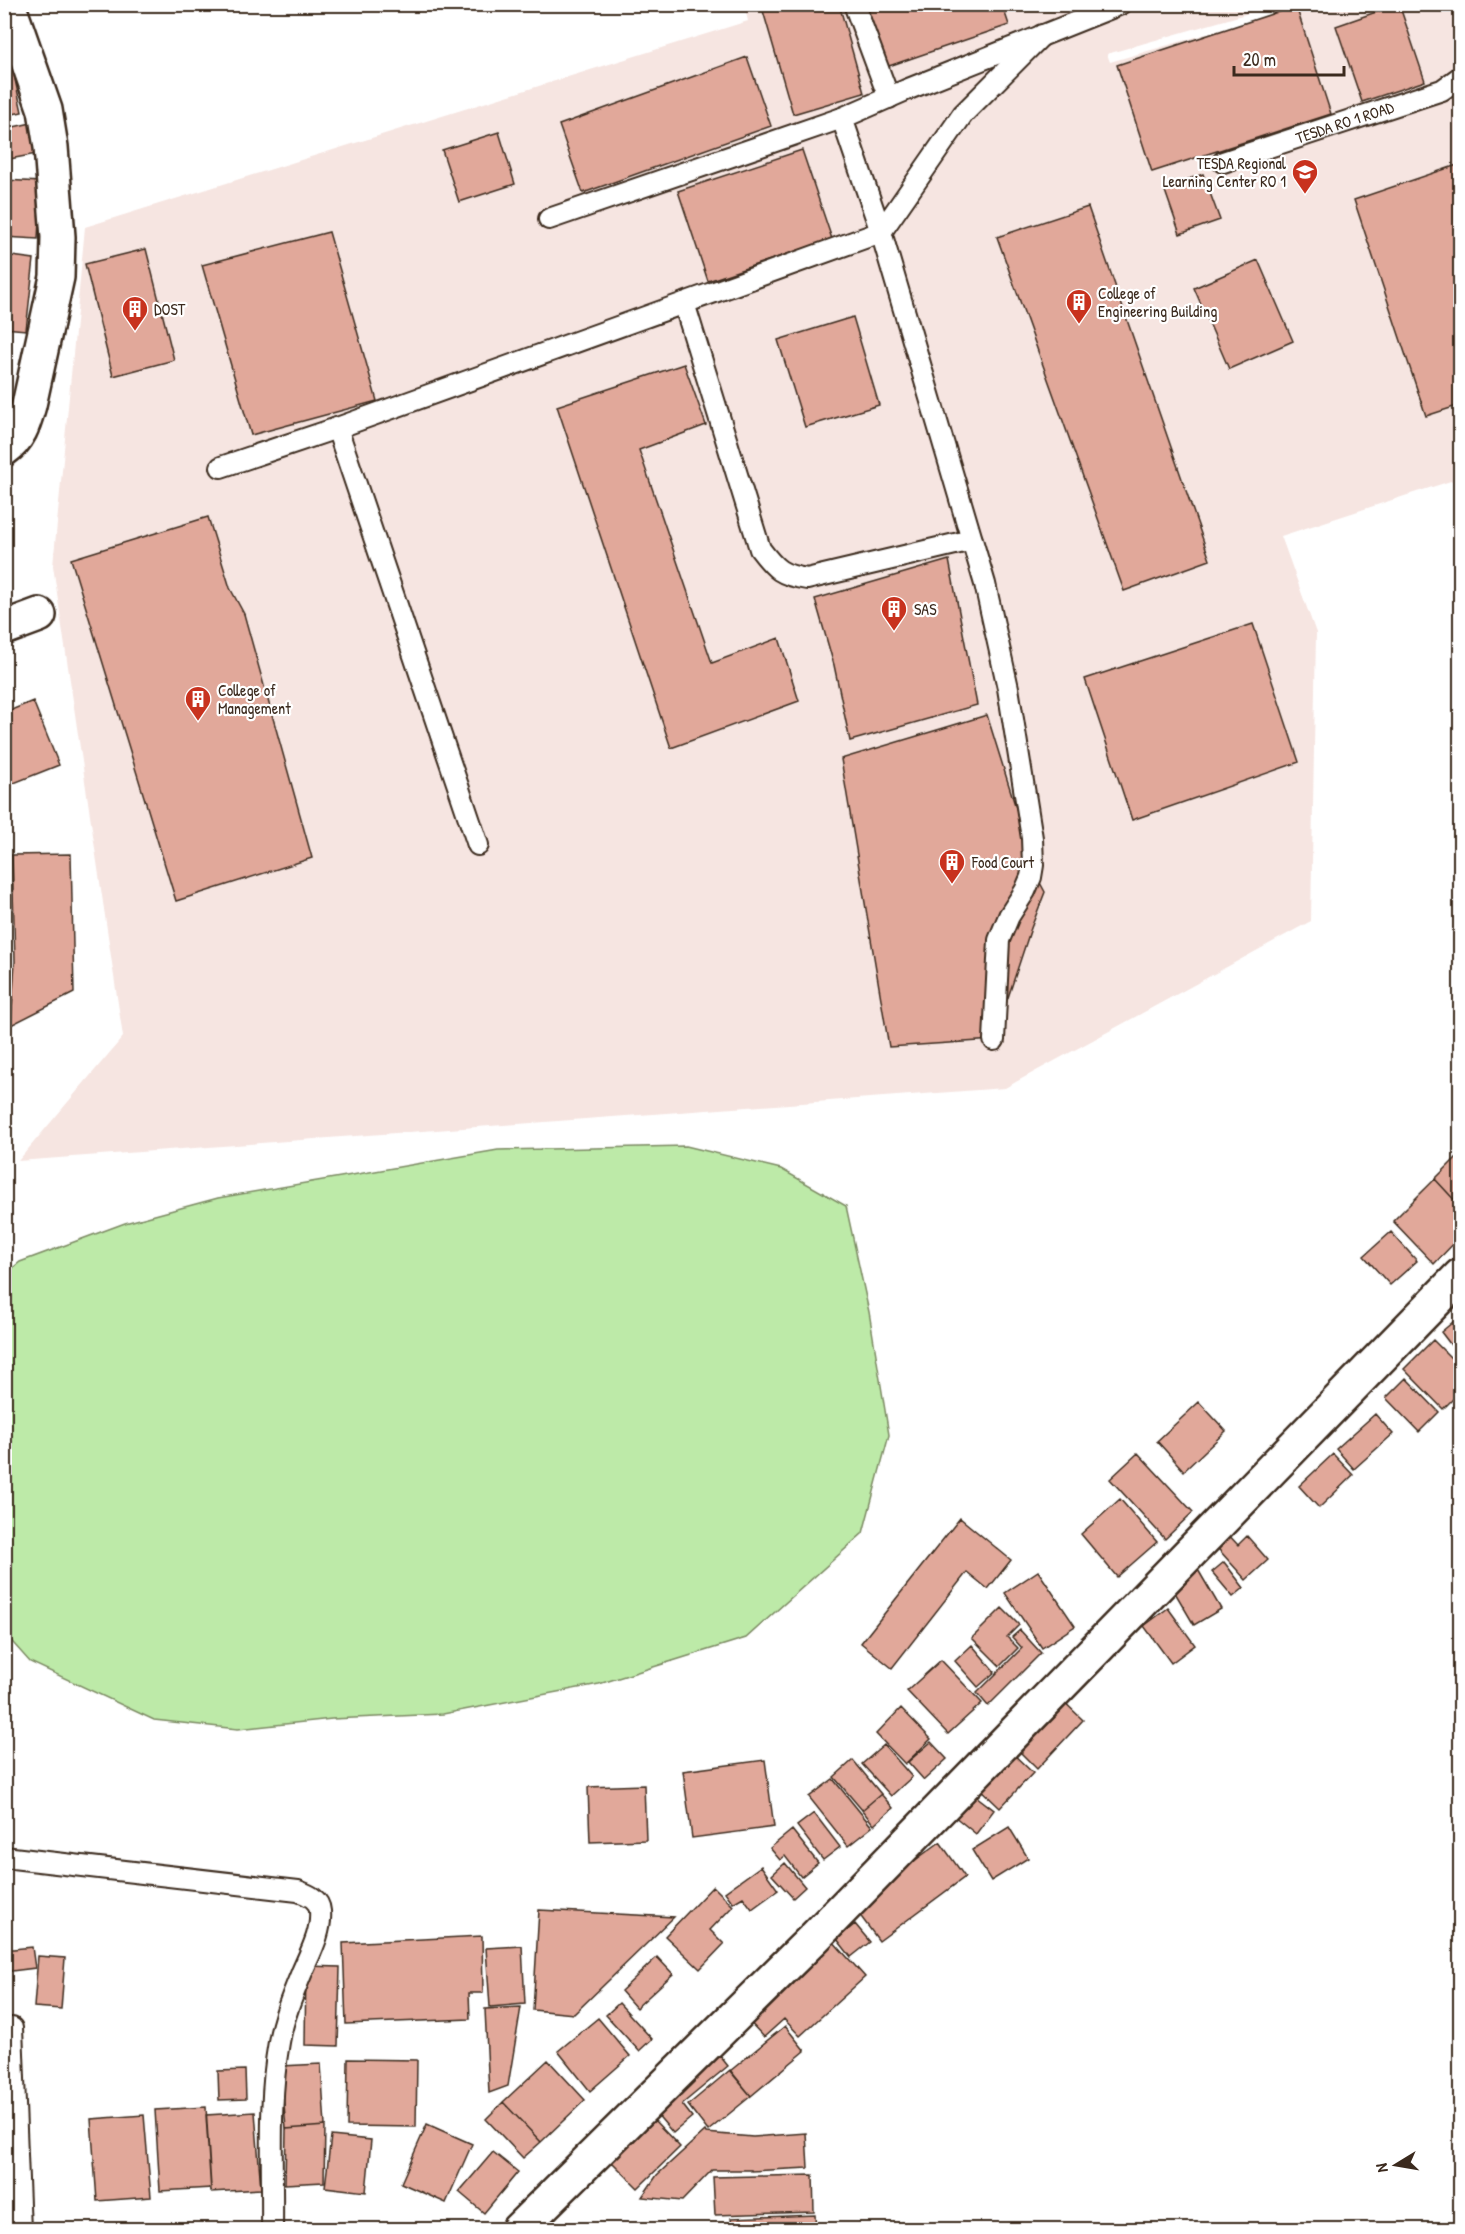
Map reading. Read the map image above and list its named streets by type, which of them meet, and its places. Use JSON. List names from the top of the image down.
{
  "streets": {
    "lane": ["TESDA RO 1 ROAD"]
  },
  "places": {
    "school or university": ["TESDA Regional Learning Center RO 1"],
    "building": [
      "College of Engineering Building",
      "DOST",
      "SAS",
      "College of Management",
      "Food Court"
    ]
  },
  "scale_bar": "20 m",
  "north": "left"
}
